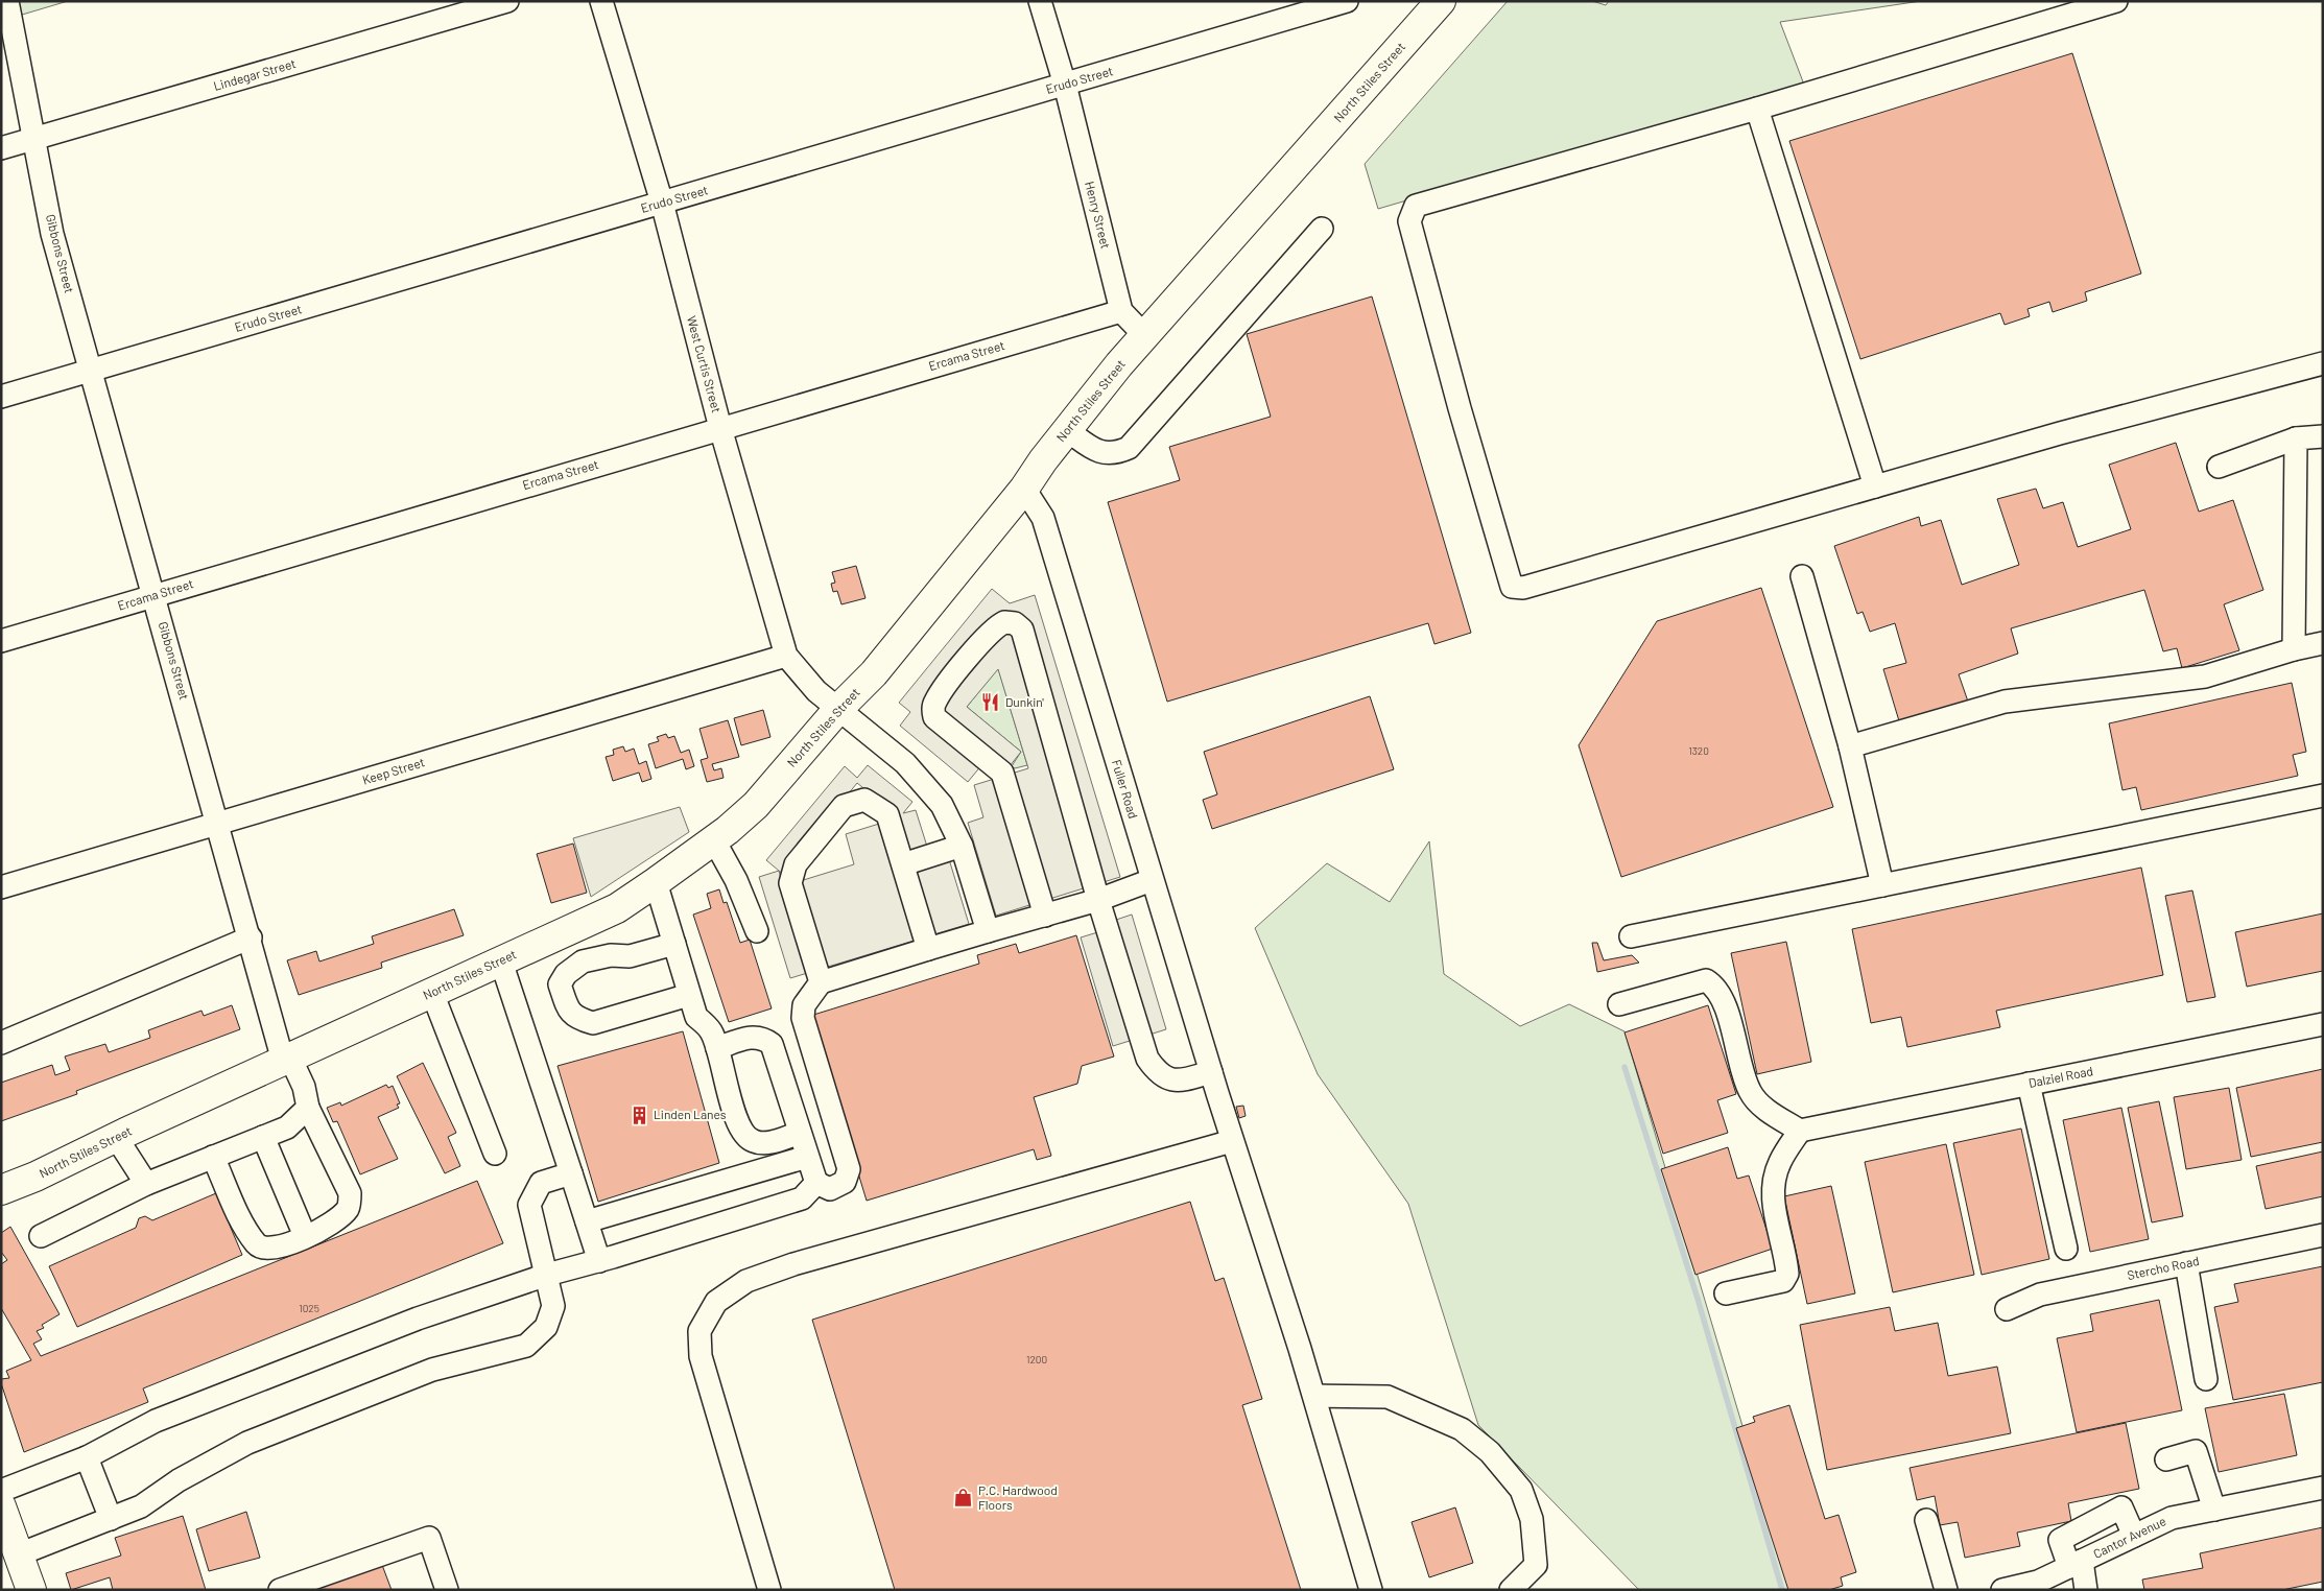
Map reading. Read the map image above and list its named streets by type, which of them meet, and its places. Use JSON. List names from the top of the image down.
{
  "streets": {
    "main road": ["North Stiles Street"],
    "street": [
      "Lindegar Street",
      "Erudo Street",
      "Henry Street",
      "Gibbons Street",
      "Ercama Street",
      "West Curtis Street",
      "Keep Street",
      "Fuller Road",
      "Dalziel Road",
      "Stercho Road",
      "Cantor Avenue"
    ]
  },
  "crossings": [
    ["Lindegar Street", "Gibbons Street"],
    ["Erudo Street", "Henry Street"],
    ["Erudo Street", "Gibbons Street"],
    ["Erudo Street", "West Curtis Street"],
    ["North Stiles Street", "Henry Street"],
    ["North Stiles Street", "Gibbons Street"],
    ["North Stiles Street", "West Curtis Street"],
    ["North Stiles Street", "Fuller Road"],
    ["Henry Street", "Ercama Street"],
    ["Gibbons Street", "Ercama Street"],
    ["Gibbons Street", "Keep Street"],
    ["Ercama Street", "West Curtis Street"],
    ["West Curtis Street", "Keep Street"]
  ],
  "places": {
    "restaurant": ["Dunkin'"],
    "building": ["Linden Lanes"],
    "shop": ["P.C. Hardwood Floors"]
  },
  "house_numbers": ["1320", "1025", "1200"]
}
